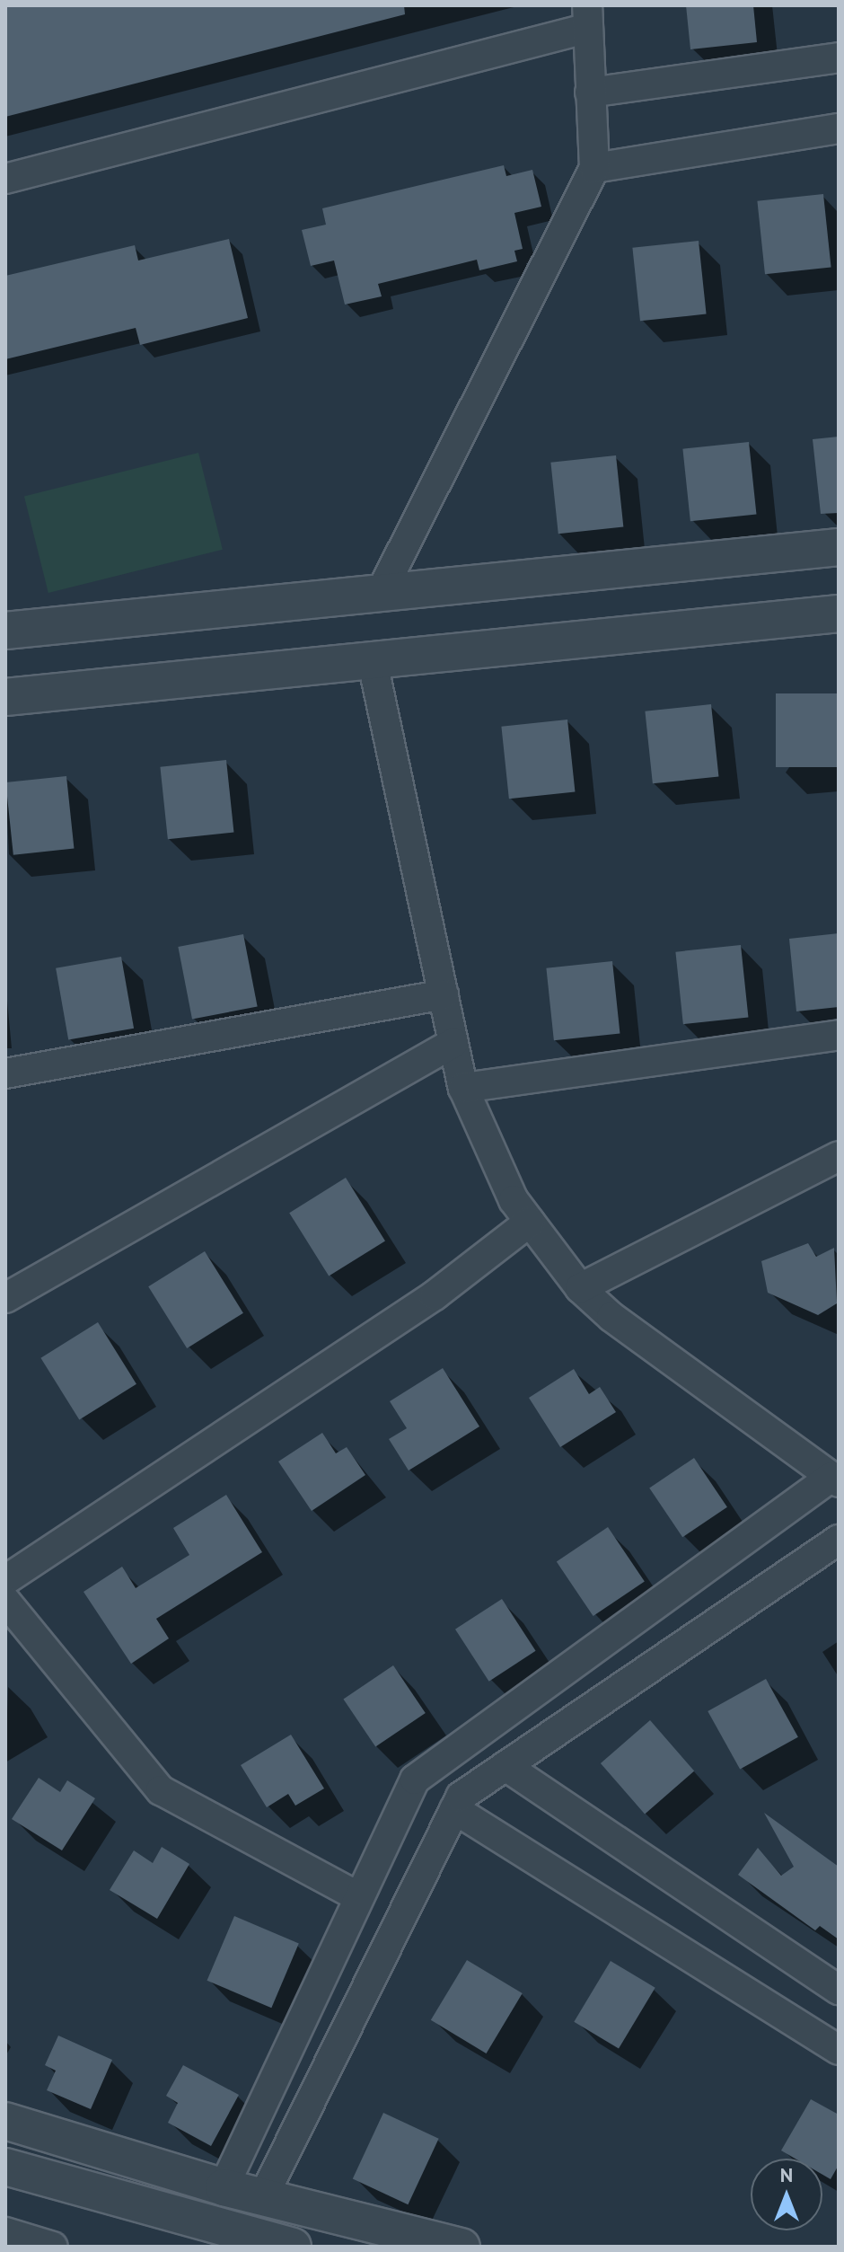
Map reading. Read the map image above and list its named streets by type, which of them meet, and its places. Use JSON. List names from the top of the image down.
{
  "north": "top"
}
